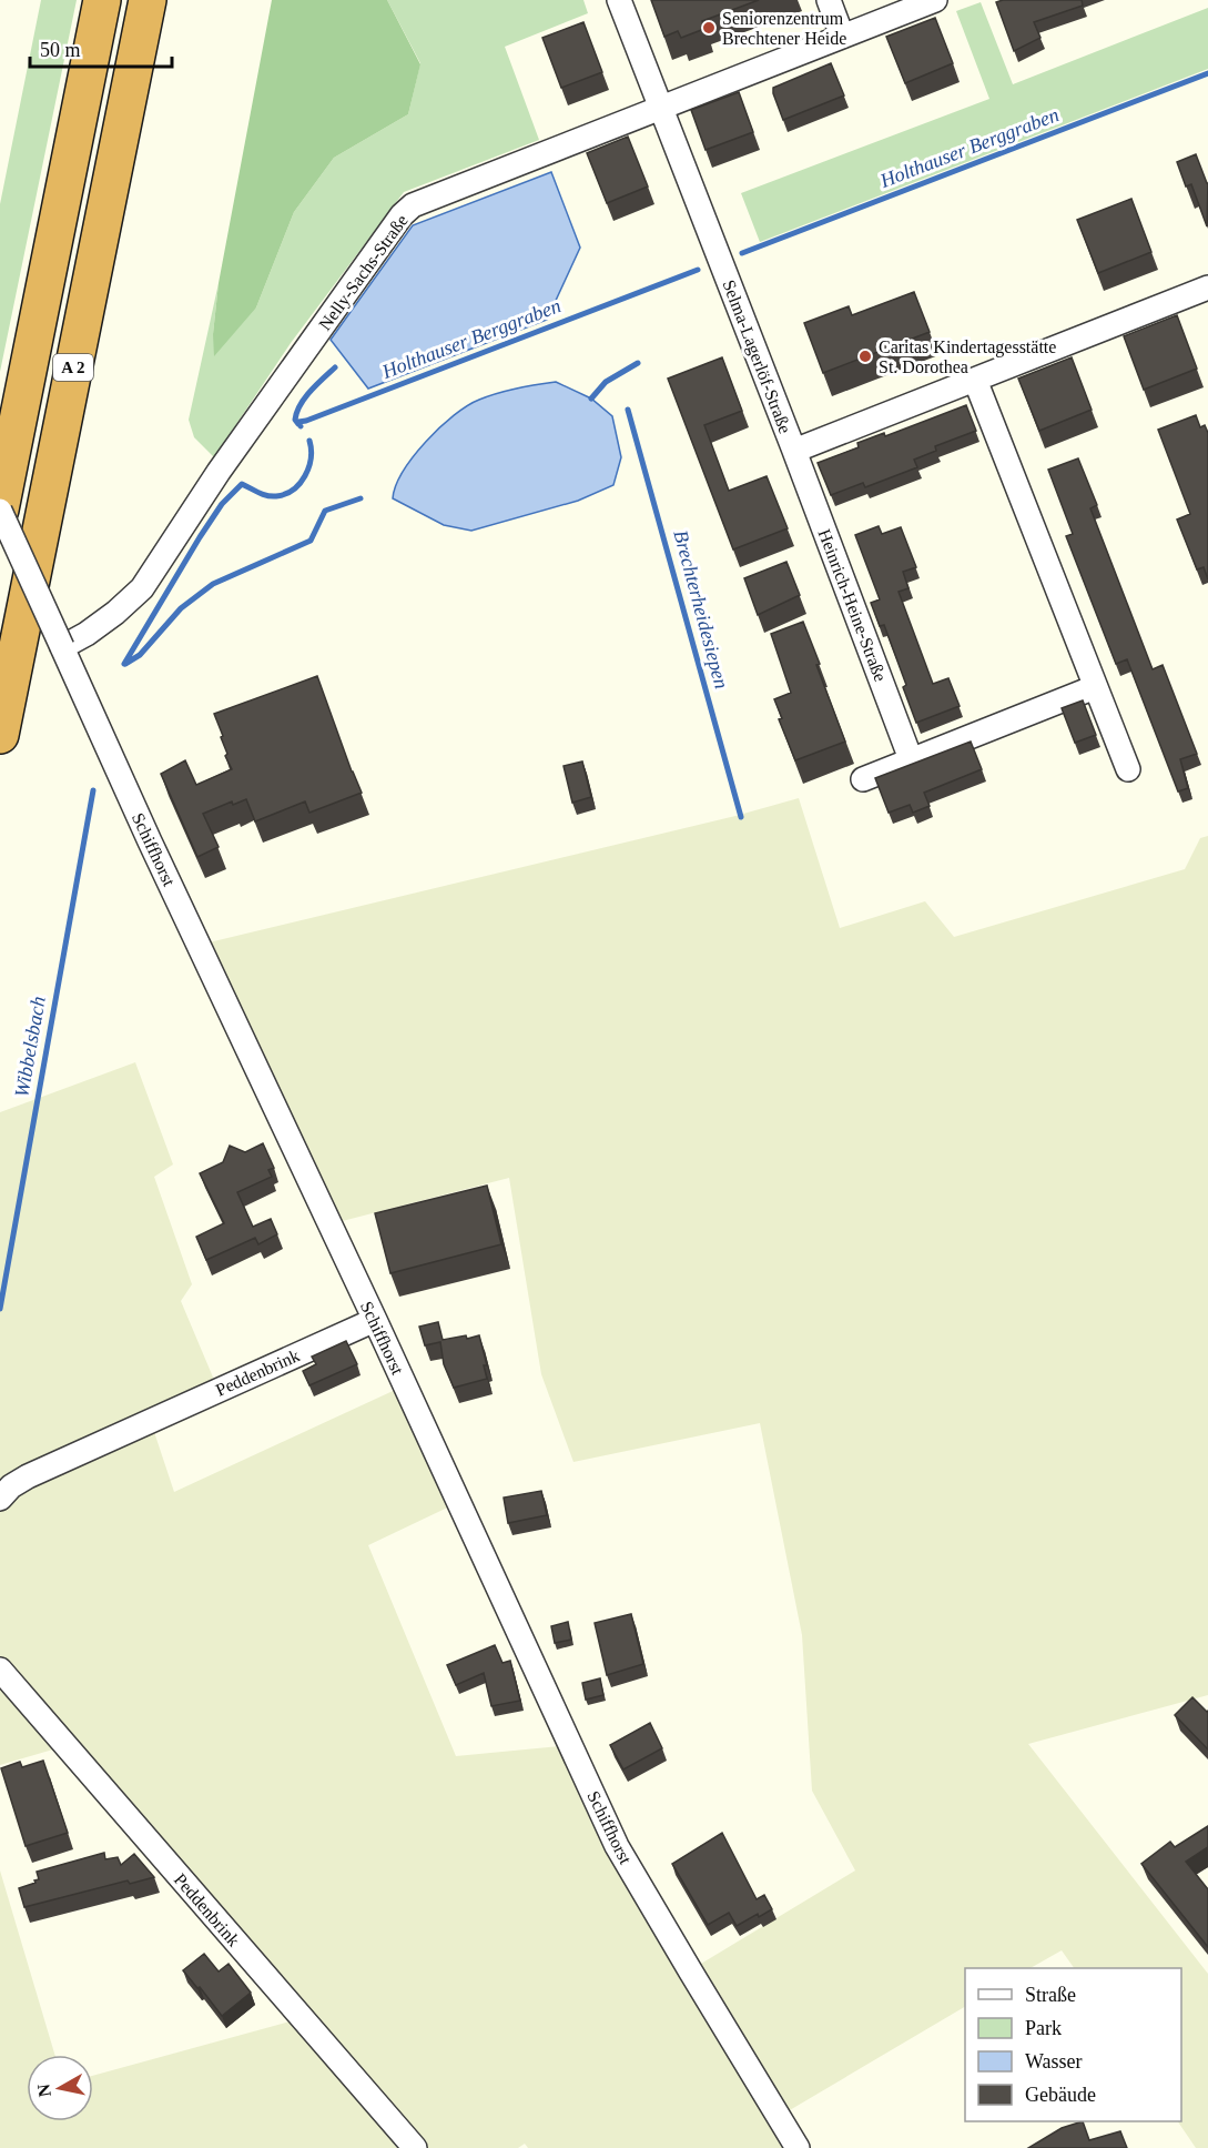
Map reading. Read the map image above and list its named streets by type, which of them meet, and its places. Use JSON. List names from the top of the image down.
{
  "streets": {
    "highway": ["A 2"],
    "street": [
      "Nelly-Sachs-Straße",
      "Selma-Lagerlöf-Straße",
      "Heinrich-Heine-Straße",
      "Schiffhorst",
      "Peddenbrink"
    ]
  },
  "crossings": [
    ["Nelly-Sachs-Straße", "Selma-Lagerlöf-Straße"],
    ["Nelly-Sachs-Straße", "Schiffhorst"],
    ["Selma-Lagerlöf-Straße", "Heinrich-Heine-Straße"],
    ["A 2", "Schiffhorst"],
    ["Schiffhorst", "Peddenbrink"]
  ],
  "water": ["Holthauser Berggraben", "Brechterheidesiepen", "Wibbelsbach"],
  "places": ["Seniorenzentrum Brechtener Heide", "Caritas Kindertagesstätte St. Dorothea"],
  "legend": [
    "Straße",
    "Park",
    "Wasser",
    "Gebäude"
  ],
  "scale_bar": "50 m",
  "north": "left"
}
